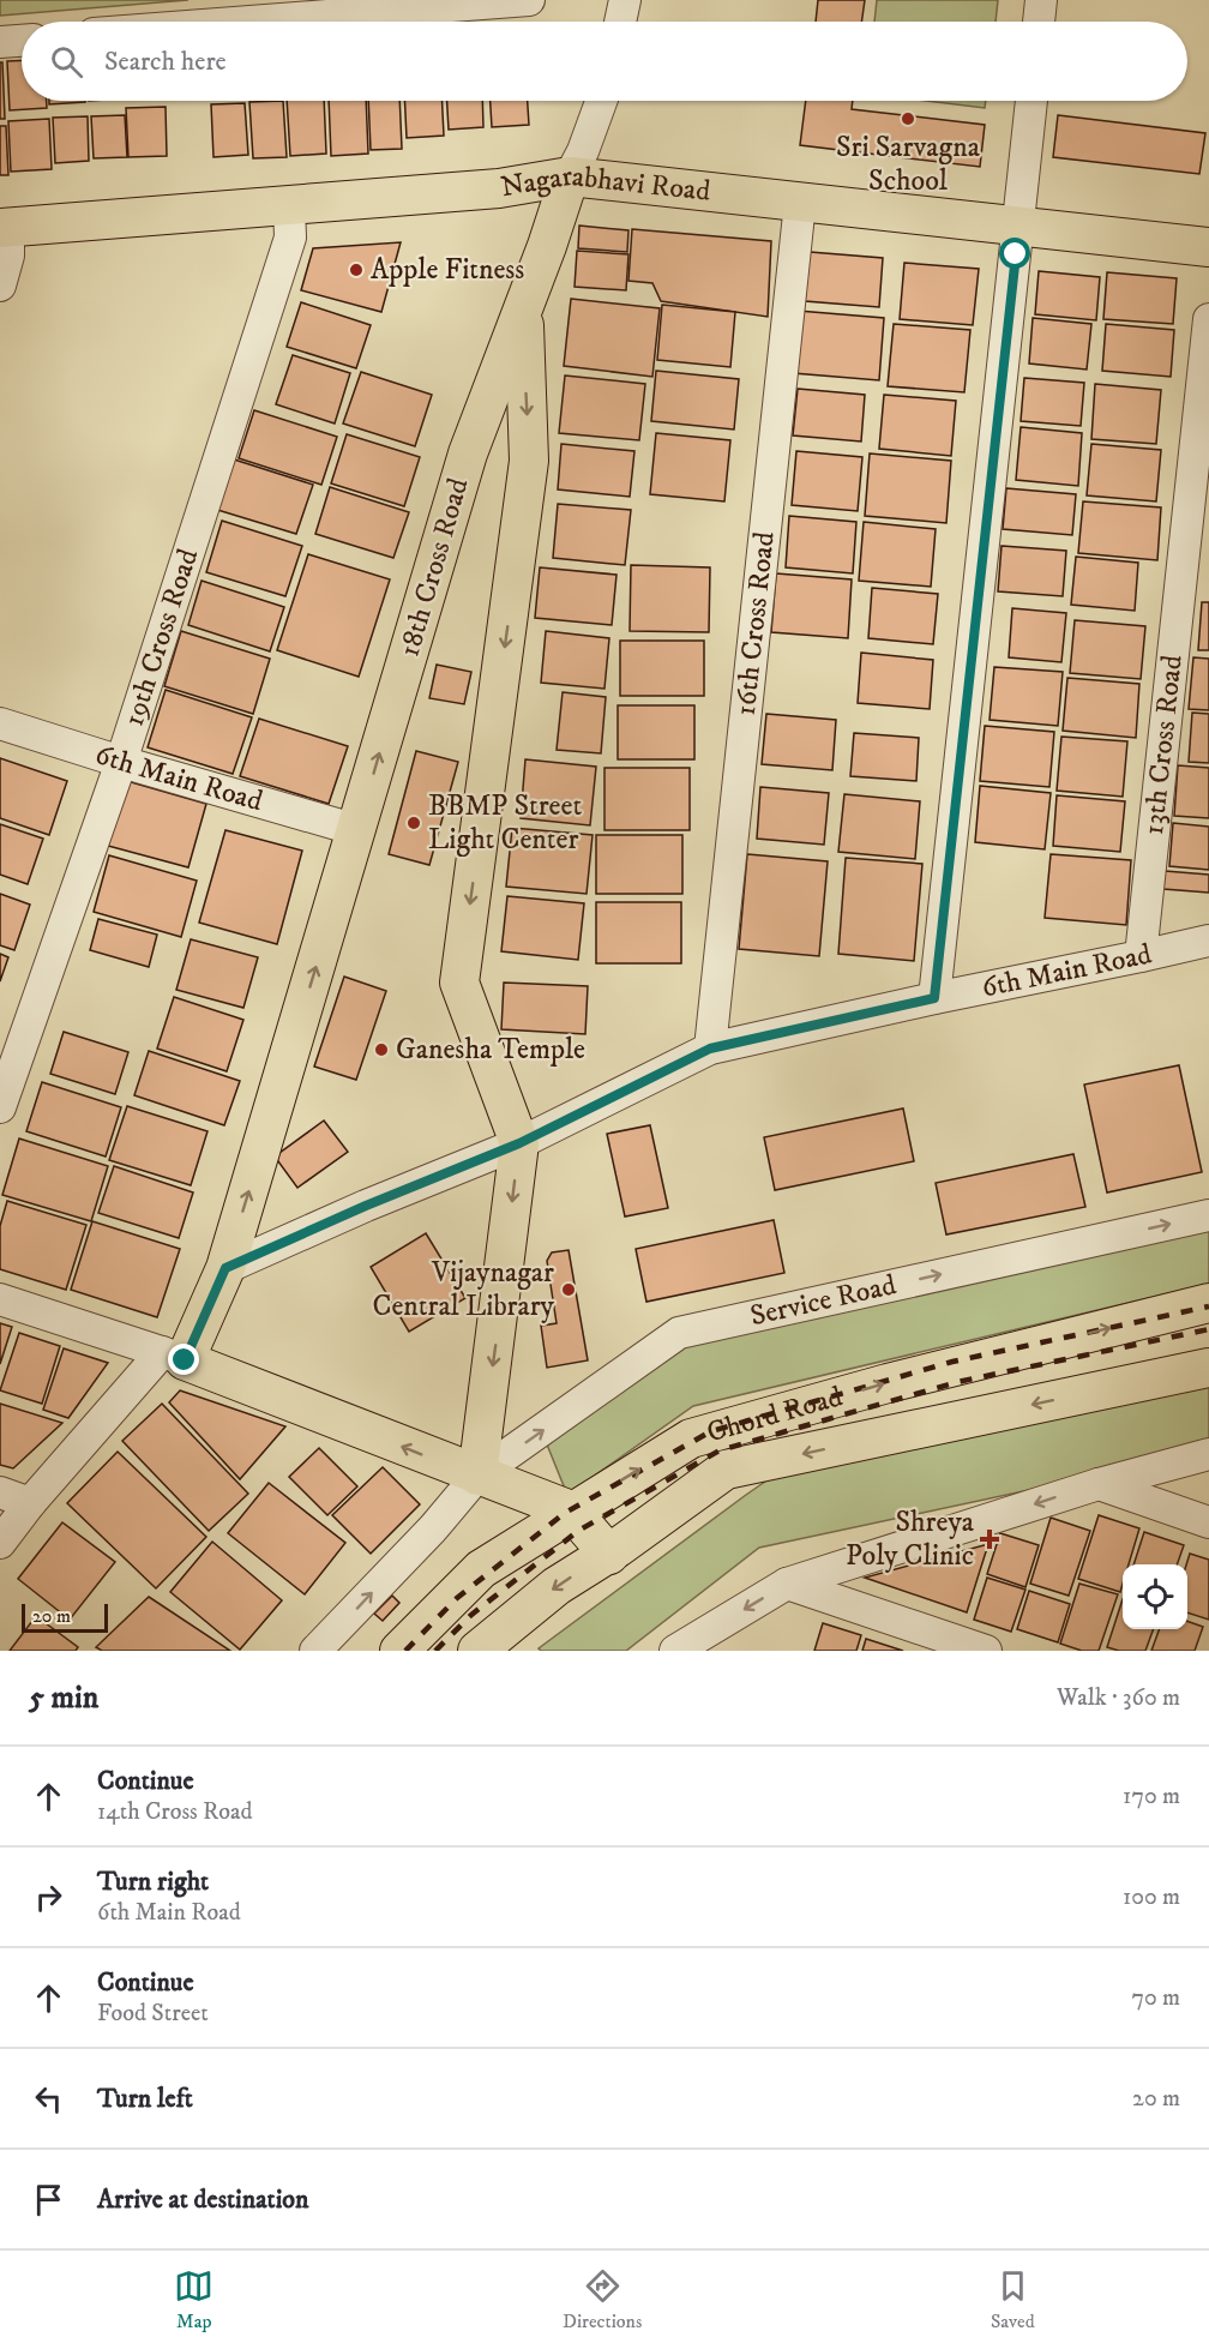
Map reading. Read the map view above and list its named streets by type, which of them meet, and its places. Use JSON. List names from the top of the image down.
{
  "streets": {
    "main road": ["Nagarabhavi Road", "18th Cross Road", "Chord Road"],
    "street": [
      "16th Cross Road",
      "19th Cross Road",
      "13th Cross Road",
      "6th Main Road",
      "Service Road"
    ]
  },
  "crossings": [
    ["Nagarabhavi Road", "18th Cross Road"],
    ["Nagarabhavi Road", "16th Cross Road"],
    ["Nagarabhavi Road", "19th Cross Road"],
    ["18th Cross Road", "6th Main Road"],
    ["16th Cross Road", "6th Main Road"],
    ["19th Cross Road", "6th Main Road"],
    ["13th Cross Road", "6th Main Road"]
  ],
  "places": {
    "other": [
      "Sri Sarvagna School",
      "Apple Fitness",
      "BBMP Street Light Center",
      "Ganesha Temple",
      "Vijaynagar Central Library"
    ],
    "health": ["Shreya Poly Clinic"]
  },
  "scale_bar": "20 m",
  "page": {
    "search": "Search here",
    "scale": "20 m",
    "heading": ["5 min", "Walk · 360 m"],
    "list": [
      ["Continue", "14th Cross Road", "170 m"],
      ["Turn right", "6th Main Road", "100 m"],
      ["Continue", "Food Street", "70 m"],
      ["Turn left", "20 m"],
      "Arrive at destination"
    ],
    "nav": ["Map", "Directions", "Saved"]
  }
}
